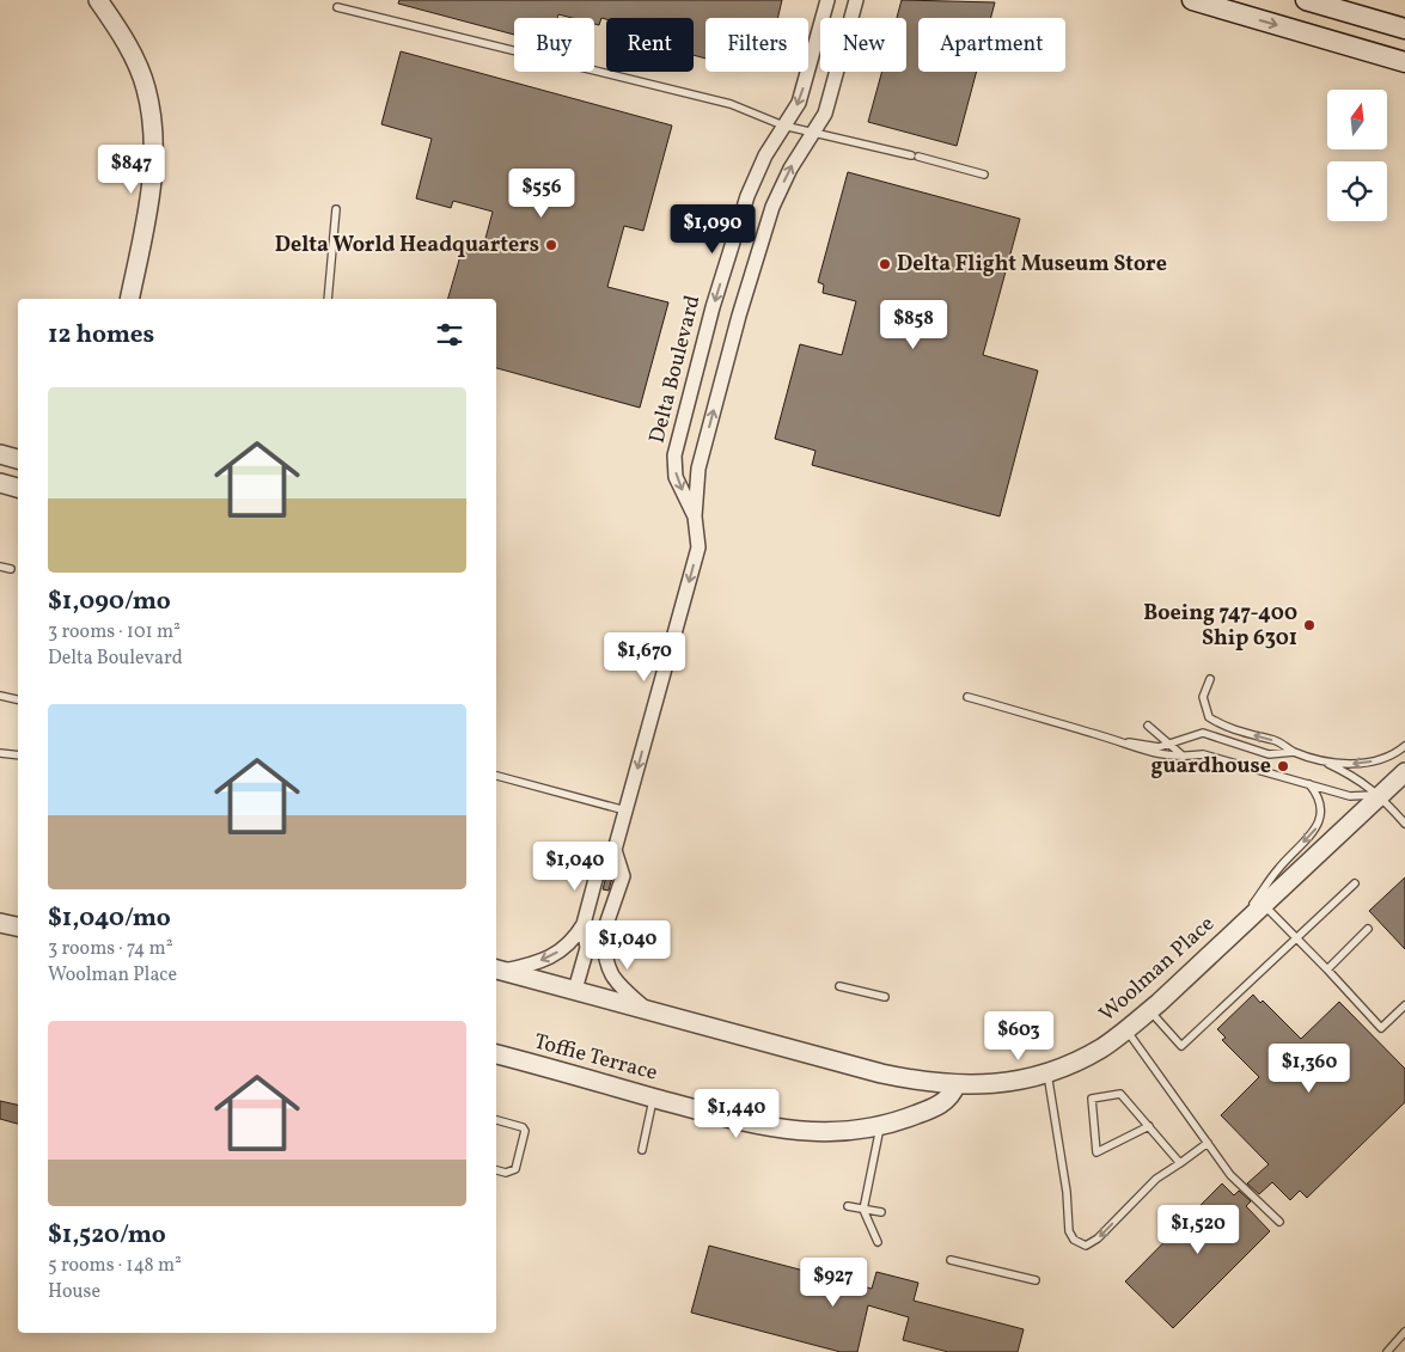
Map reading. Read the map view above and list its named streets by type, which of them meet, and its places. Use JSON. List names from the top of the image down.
{
  "streets": {
    "street": ["Delta Boulevard", "Woolman Place", "Toffie Terrace"]
  },
  "crossings": [
    ["Delta Boulevard", "Woolman Place"],
    ["Woolman Place", "Toffie Terrace"]
  ],
  "places": [
    "Delta World Headquarters",
    "Delta Flight Museum Store",
    "Boeing 747-400 Ship 6301",
    "guardhouse"
  ],
  "north": "top",
  "page": {
    "chip": [
      "Buy",
      "Rent",
      "Filters",
      "New",
      "Apartment"
    ],
    "price": [
      "$847",
      "$556",
      "$1,090",
      "$858",
      "$1,670",
      "$1,040",
      "$1,040",
      "$603",
      "$1,360",
      "$1,440",
      "$1,520",
      "$927"
    ],
    "heading": "12 homes",
    "list": [
      {
        "name": "$1,090/mo",
        "note": "3 rooms · 101 m² · Delta Boulevard"
      },
      {
        "name": "$1,040/mo",
        "note": "3 rooms · 74 m² · Woolman Place"
      },
      {
        "name": "$1,520/mo",
        "note": "5 rooms · 148 m² · House"
      }
    ]
  }
}
